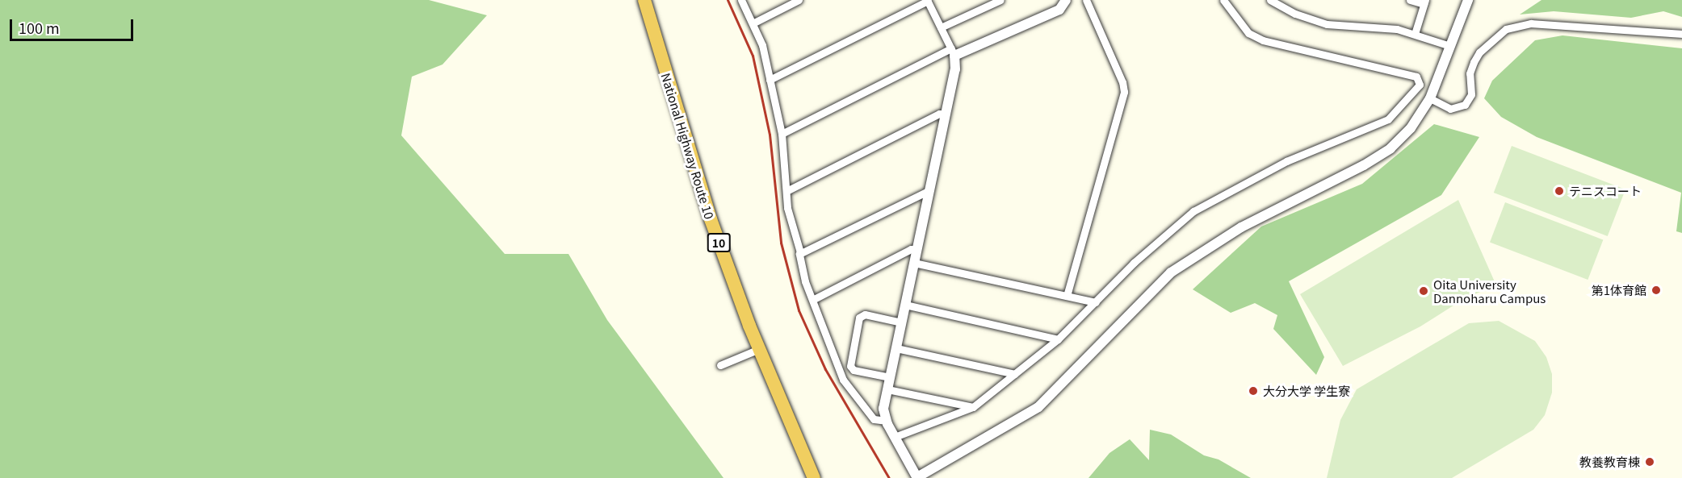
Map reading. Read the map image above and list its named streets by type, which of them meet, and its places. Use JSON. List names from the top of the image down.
{
  "streets": {
    "highway": ["National Highway Route 10", "10"]
  },
  "places": [
    "テニスコート",
    "第1体育館",
    "Oita University Dannoharu Campus",
    "大分大学 学生寮",
    "教養教育棟"
  ],
  "scale_bar": "100 m"
}
